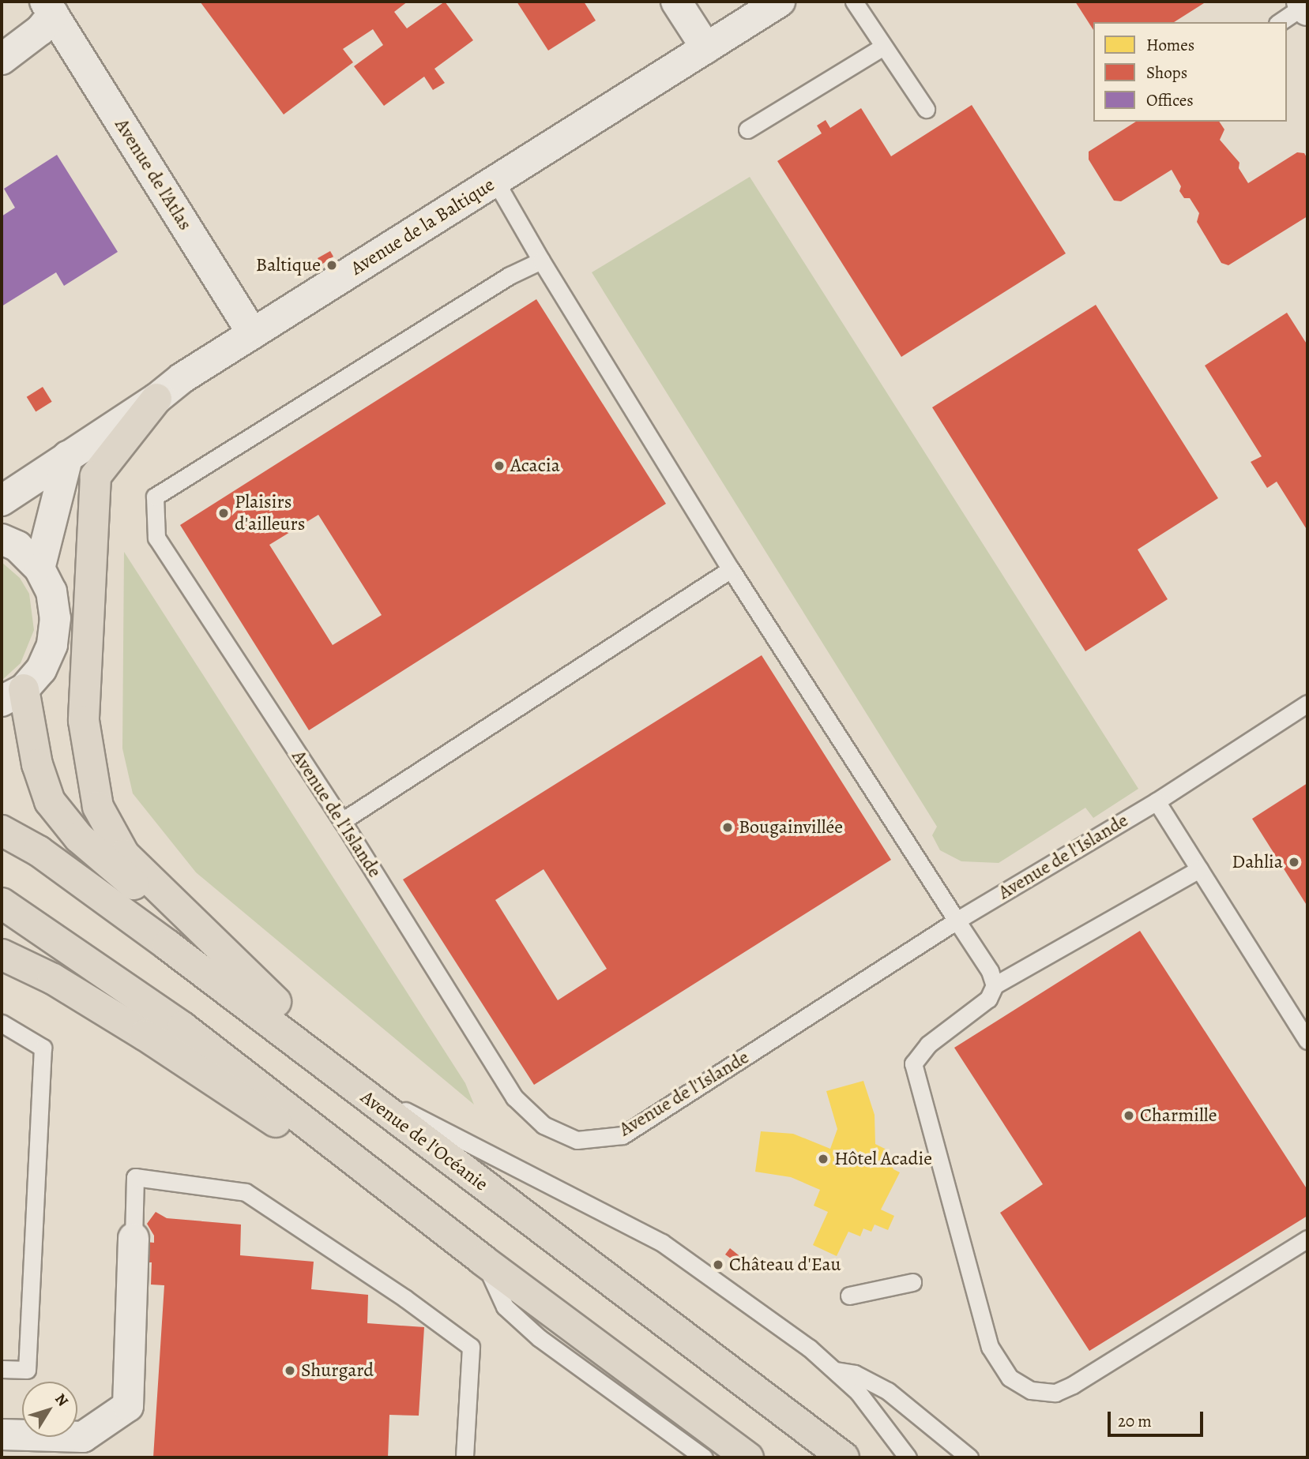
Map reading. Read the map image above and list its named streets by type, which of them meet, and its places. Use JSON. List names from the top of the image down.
{
  "streets": {
    "main road": ["Avenue de l'Océanie"],
    "street": ["Avenue de l'Atlas", "Avenue de la Baltique"],
    "lane": ["Avenue de l'Islande"]
  },
  "crossings": [
    ["Avenue de l'Atlas", "Avenue de la Baltique"]
  ],
  "places": [
    "Baltique",
    "Acacia",
    "Plaisirs d'ailleurs",
    "Bougainvillée",
    "Dahlia",
    "Charmille",
    "Hôtel Acadie",
    "Château d'Eau",
    "Shurgard"
  ],
  "legend": ["Homes", "Shops", "Offices"],
  "scale_bar": "20 m",
  "north": "top right"
}
